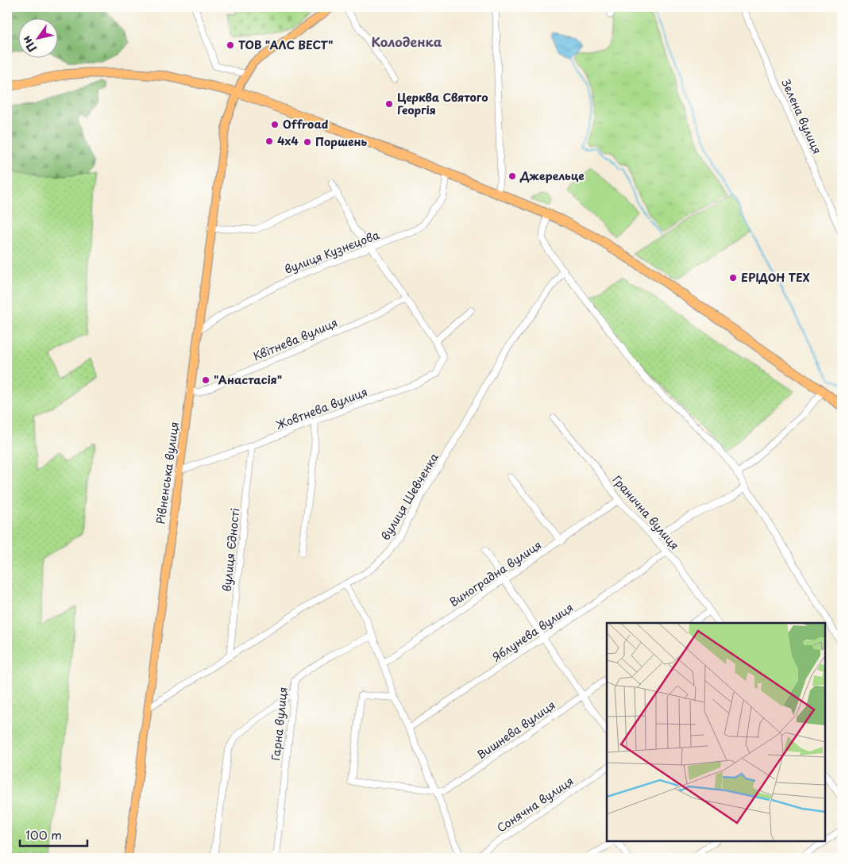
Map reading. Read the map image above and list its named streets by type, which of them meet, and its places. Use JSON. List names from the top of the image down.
{
  "streets": {
    "main road": ["Рівненська вулиця"],
    "street": [
      "Зелена вулиця",
      "вулиця Кузнєцова",
      "Квітнева вулиця",
      "Жовтнева вулиця",
      "вулиця Шевченка",
      "Гранична вулиця",
      "вулиця Єдності",
      "Виноградна вулиця",
      "Яблунева вулиця",
      "Гарна вулиця",
      "Вишнева вулиця",
      "Сонячна вулиця"
    ]
  },
  "crossings": [
    ["вулиця Кузнєцова", "Жовтнева вулиця"],
    ["вулиця Кузнєцова", "Рівненська вулиця"],
    ["Квітнева вулиця", "Жовтнева вулиця"],
    ["Квітнева вулиця", "Рівненська вулиця"],
    ["Жовтнева вулиця", "Рівненська вулиця"],
    ["Жовтнева вулиця", "вулиця Єдності"],
    ["Рівненська вулиця", "вулиця Шевченка"],
    ["вулиця Шевченка", "вулиця Єдності"],
    ["Гранична вулиця", "Виноградна вулиця"],
    ["Гранична вулиця", "Яблунева вулиця"]
  ],
  "districts": ["Колоденка"],
  "places": [
    "ТОВ \"АЛС ВЕСТ\"",
    "Церква Святого Георгія",
    "Offroad",
    "4x4",
    "Поршень",
    "Джерельце",
    "ЕРІДОН ТЕХ",
    "\"Анастасія\""
  ],
  "scale_bar": "100 m",
  "north": "bottom left"
}
